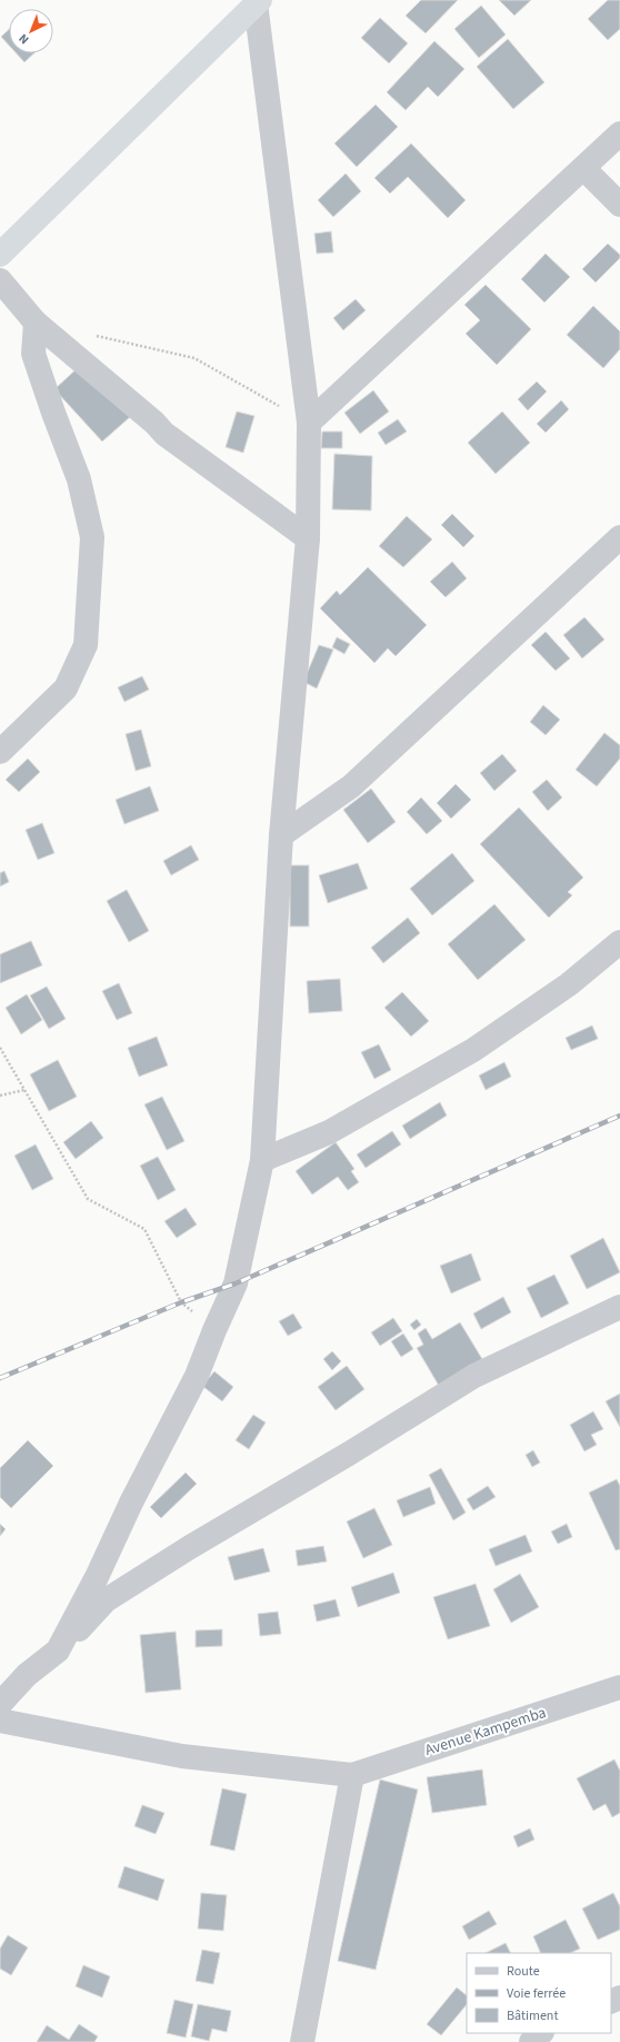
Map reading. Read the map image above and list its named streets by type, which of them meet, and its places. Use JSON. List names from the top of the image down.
{
  "streets": {
    "street": ["Avenue Kampemba"]
  },
  "legend": ["Route", "Voie ferrée", "Bâtiment"],
  "north": "bottom left"
}
